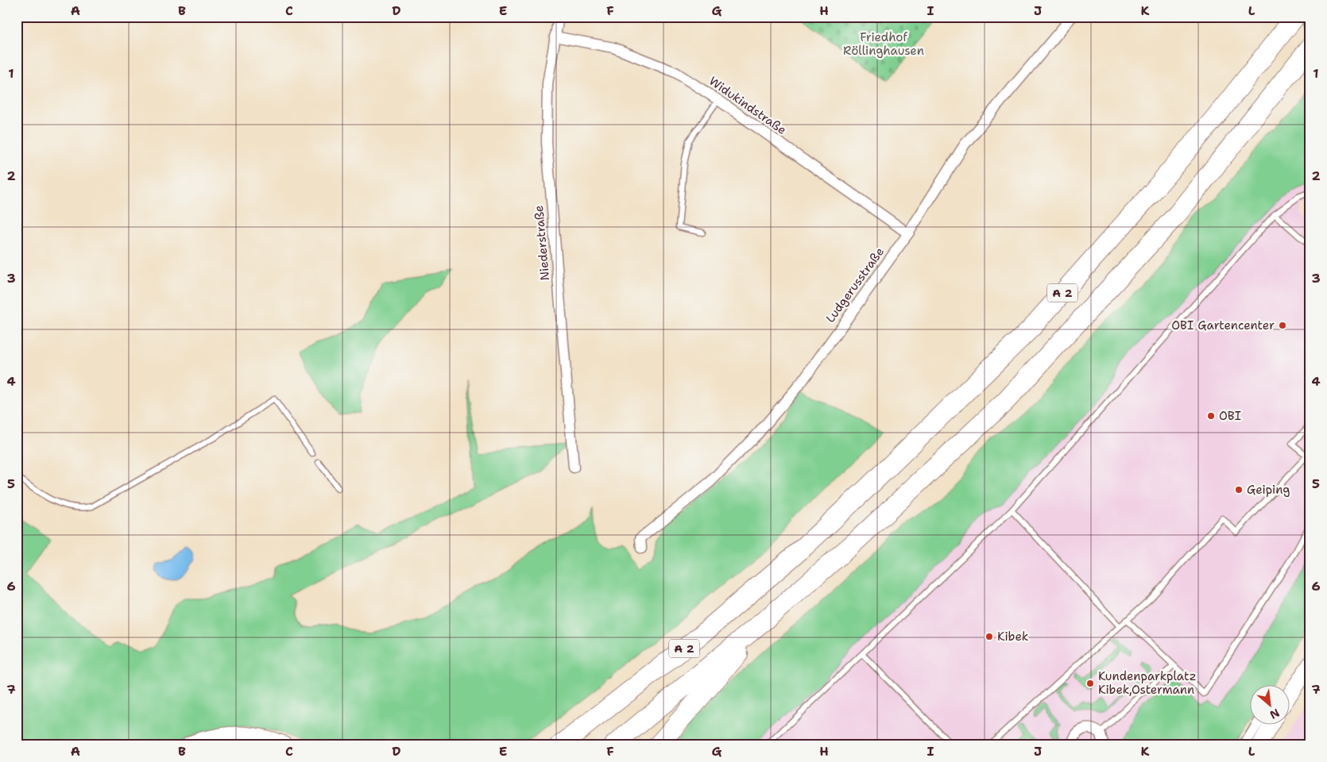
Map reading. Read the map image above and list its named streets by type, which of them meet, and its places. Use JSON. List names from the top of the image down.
{
  "streets": {
    "highway": ["A 2"],
    "street": ["Widukindstraße", "Niederstraße", "Ludgerusstraße"]
  },
  "crossings": [
    ["Widukindstraße", "Niederstraße"],
    ["Widukindstraße", "Ludgerusstraße"]
  ],
  "parks": ["Friedhof Röllinghausen"],
  "places": [
    "OBI Gartencenter",
    "OBI",
    "Geiping",
    "Kibek",
    "Kundenparkplatz Kibek,Ostermann"
  ],
  "north": "bottom right",
  "grid": {
    "columns": [
      "A",
      "B",
      "C",
      "D",
      "E",
      "F",
      "G",
      "H",
      "I",
      "J",
      "K",
      "L"
    ],
    "rows": [
      "1",
      "2",
      "3",
      "4",
      "5",
      "6",
      "7"
    ]
  }
}
